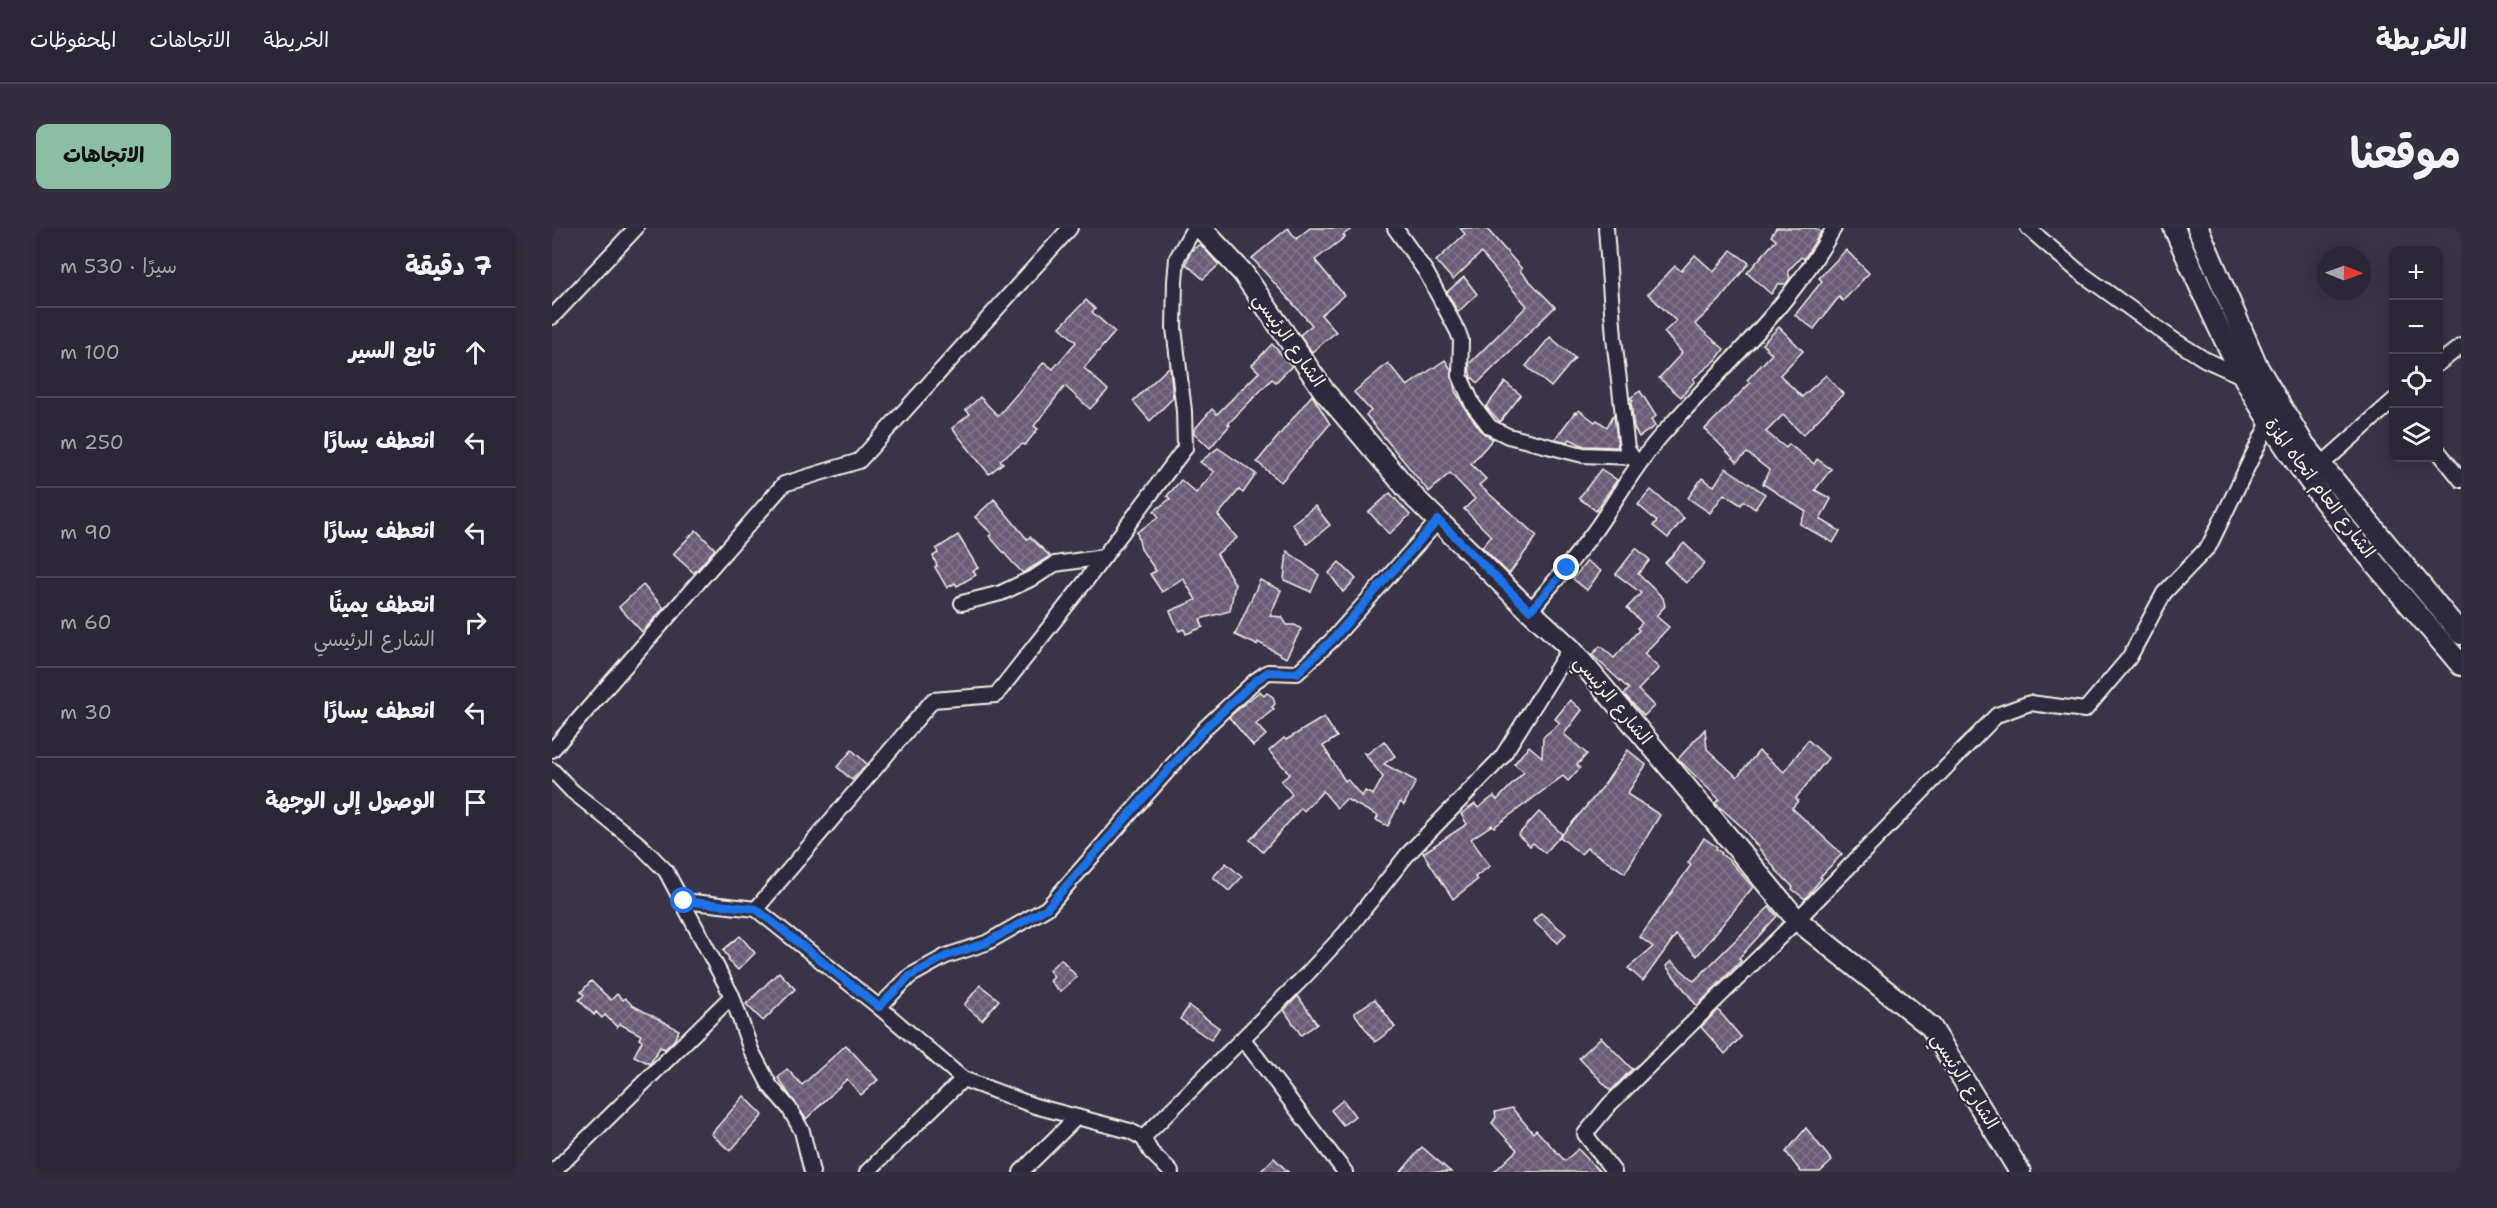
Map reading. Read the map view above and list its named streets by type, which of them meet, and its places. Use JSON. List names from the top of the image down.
{
  "streets": {
    "street": ["الشارع الرئيسي", "الشارع العام اتجاه المزة"]
  },
  "north": "right",
  "page": {
    "header": "الخريطة",
    "nav": ["الخريطة", "الاتجاهات", "المحفوظات"],
    "title": "موقعنا",
    "buttons": "الاتجاهات",
    "heading": ["7 دقيقة", "سيرًا · 530 m"],
    "map_buttons": ["+", "−"],
    "list": [
      ["تابع السير", "100 m"],
      ["انعطف يسارًا", "250 m"],
      ["انعطف يسارًا", "90 m"],
      ["انعطف يمينًا", "الشارع الرئيسي", "60 m"],
      ["انعطف يسارًا", "30 m"],
      "الوصول إلى الوجهة"
    ]
  }
}
